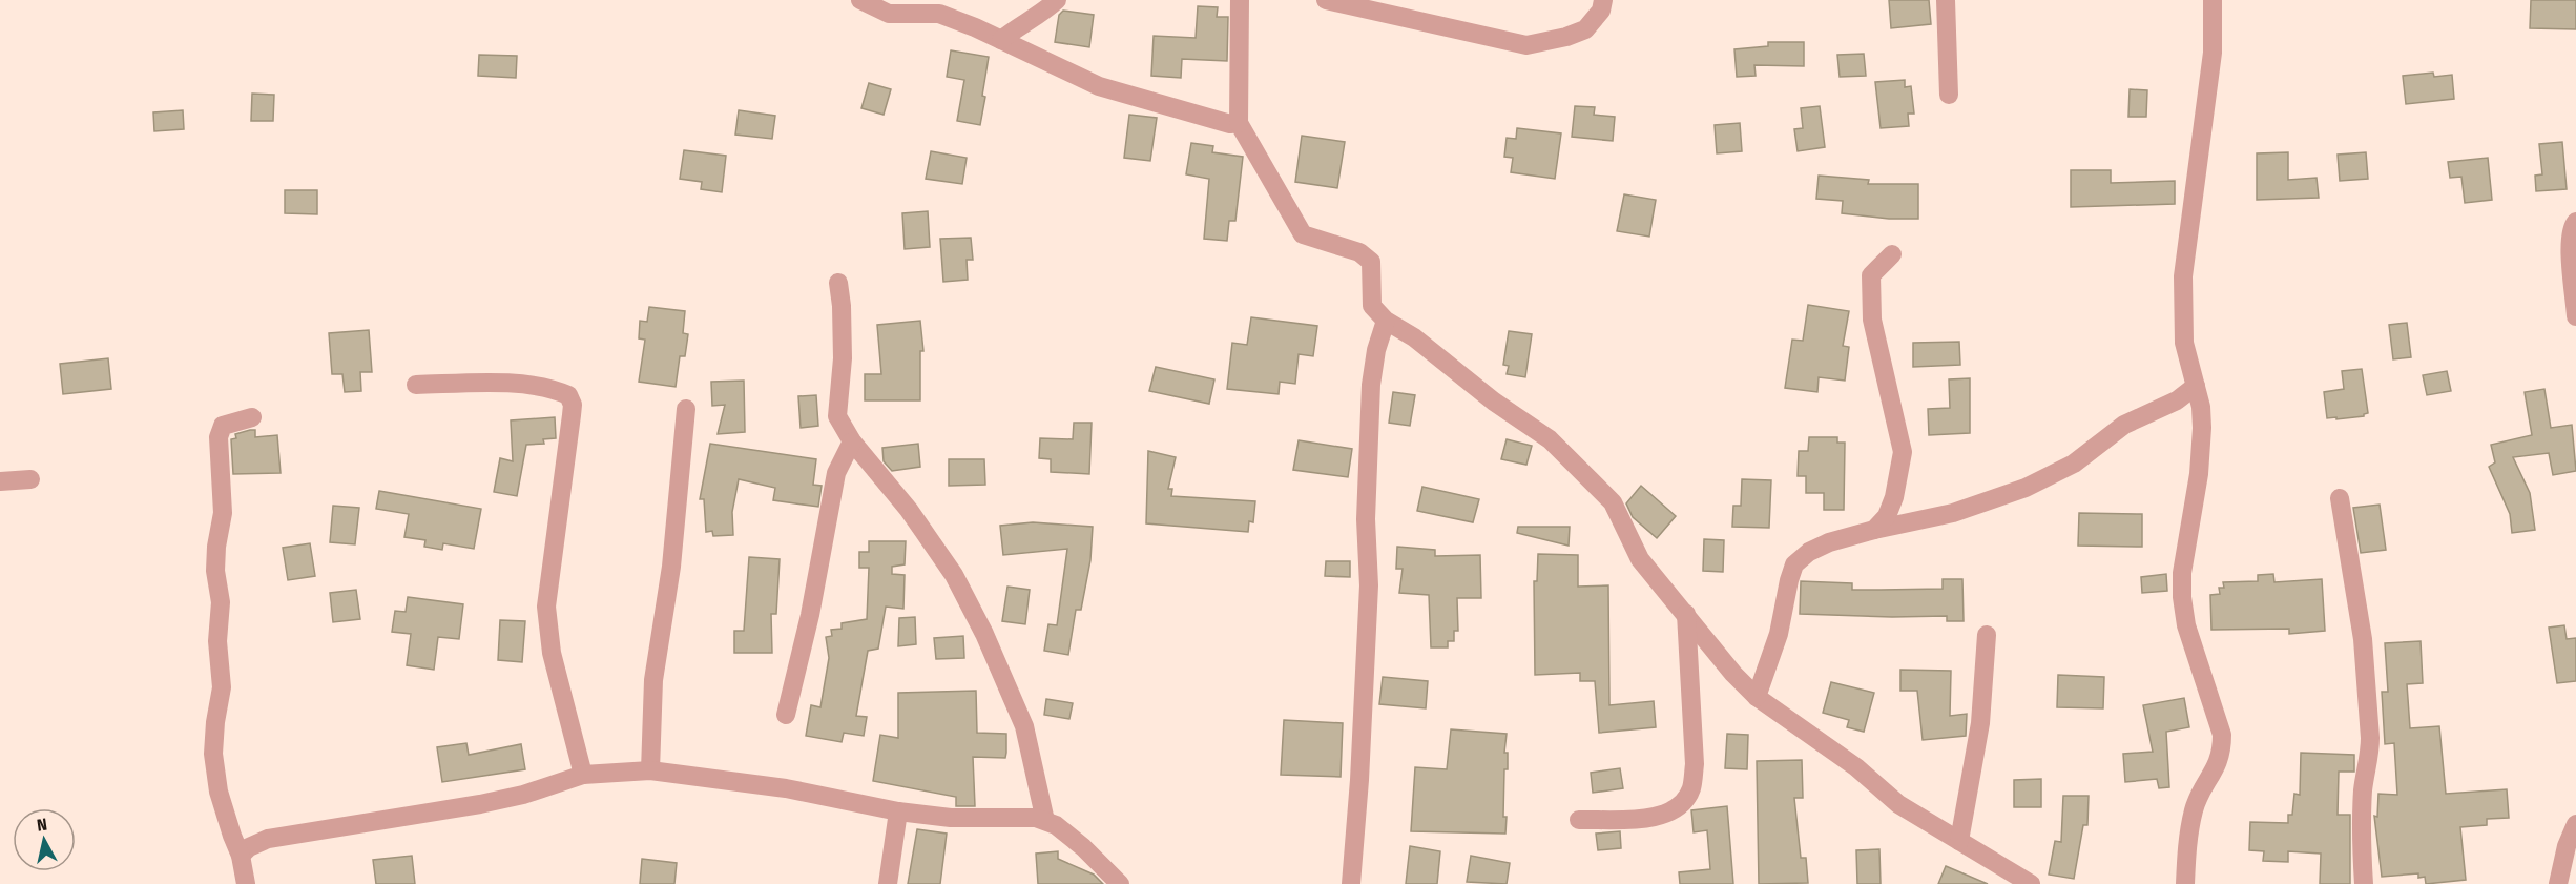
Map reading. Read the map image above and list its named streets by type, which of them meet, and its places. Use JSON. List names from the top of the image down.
{
  "north": "top"
}
